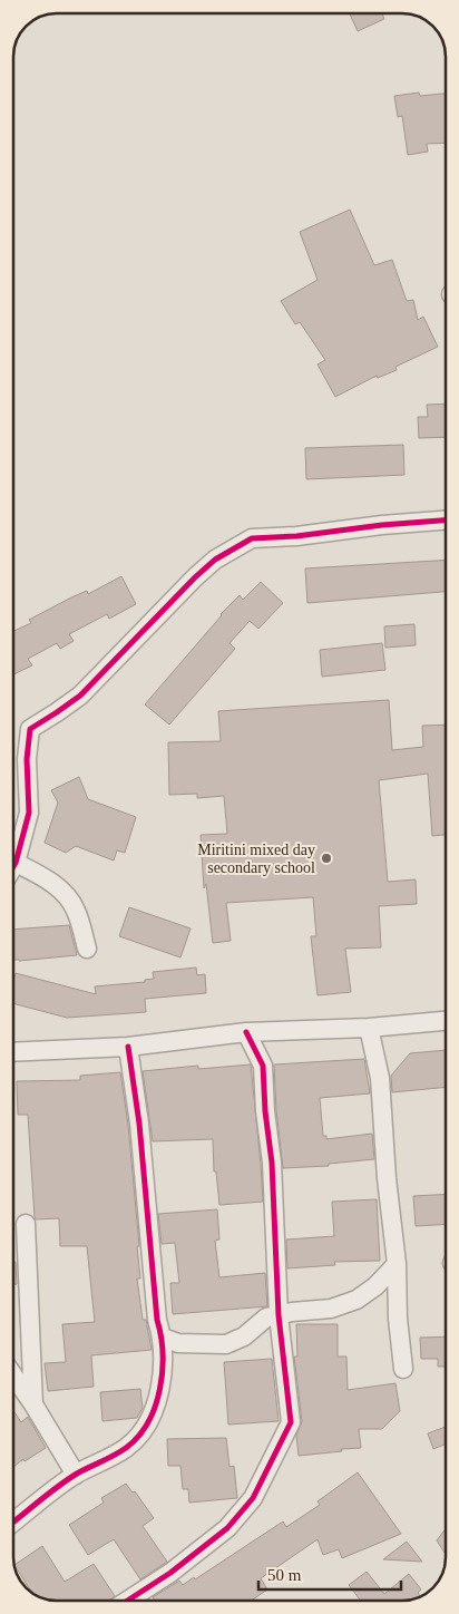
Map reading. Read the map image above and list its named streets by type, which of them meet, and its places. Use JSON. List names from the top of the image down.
{
  "places": ["Miritini mixed day secondary school"],
  "scale_bar": "50 m"
}
